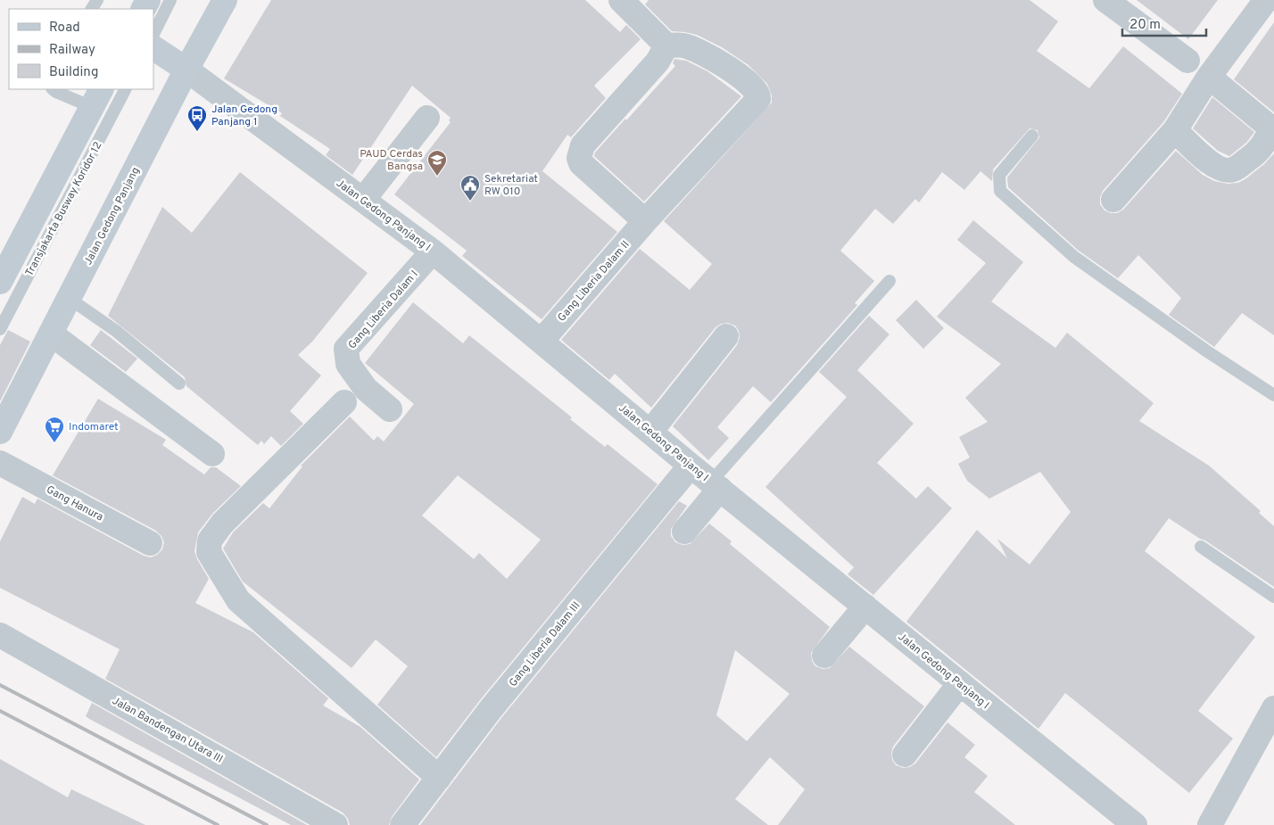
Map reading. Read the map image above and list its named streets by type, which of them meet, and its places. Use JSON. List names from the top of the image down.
{
  "streets": {
    "main road": ["Jalan Gedong Panjang"],
    "street": [
      "Jalan Gedong Panjang I",
      "Gang Liberia Dalam II",
      "Gang Liberia Dalam I",
      "Gang Hanura",
      "Gang Liberia Dalam III",
      "Jalan Bandengan Utara III"
    ],
    "lane": ["Transjakarta Busway Koridor 12"]
  },
  "crossings": [
    ["Jalan Gedong Panjang I", "Jalan Gedong Panjang"],
    ["Jalan Gedong Panjang I", "Gang Liberia Dalam II"],
    ["Jalan Gedong Panjang I", "Gang Liberia Dalam I"],
    ["Jalan Gedong Panjang I", "Gang Liberia Dalam III"]
  ],
  "places": {
    "bus stop": ["Jalan Gedong Panjang 1"],
    "school or university": ["PAUD Cerdas Bangsa"],
    "public building": ["Sekretariat RW 010"],
    "supermarket": ["Indomaret"]
  },
  "legend": ["Road", "Railway", "Building"],
  "scale_bar": "20 m"
}
